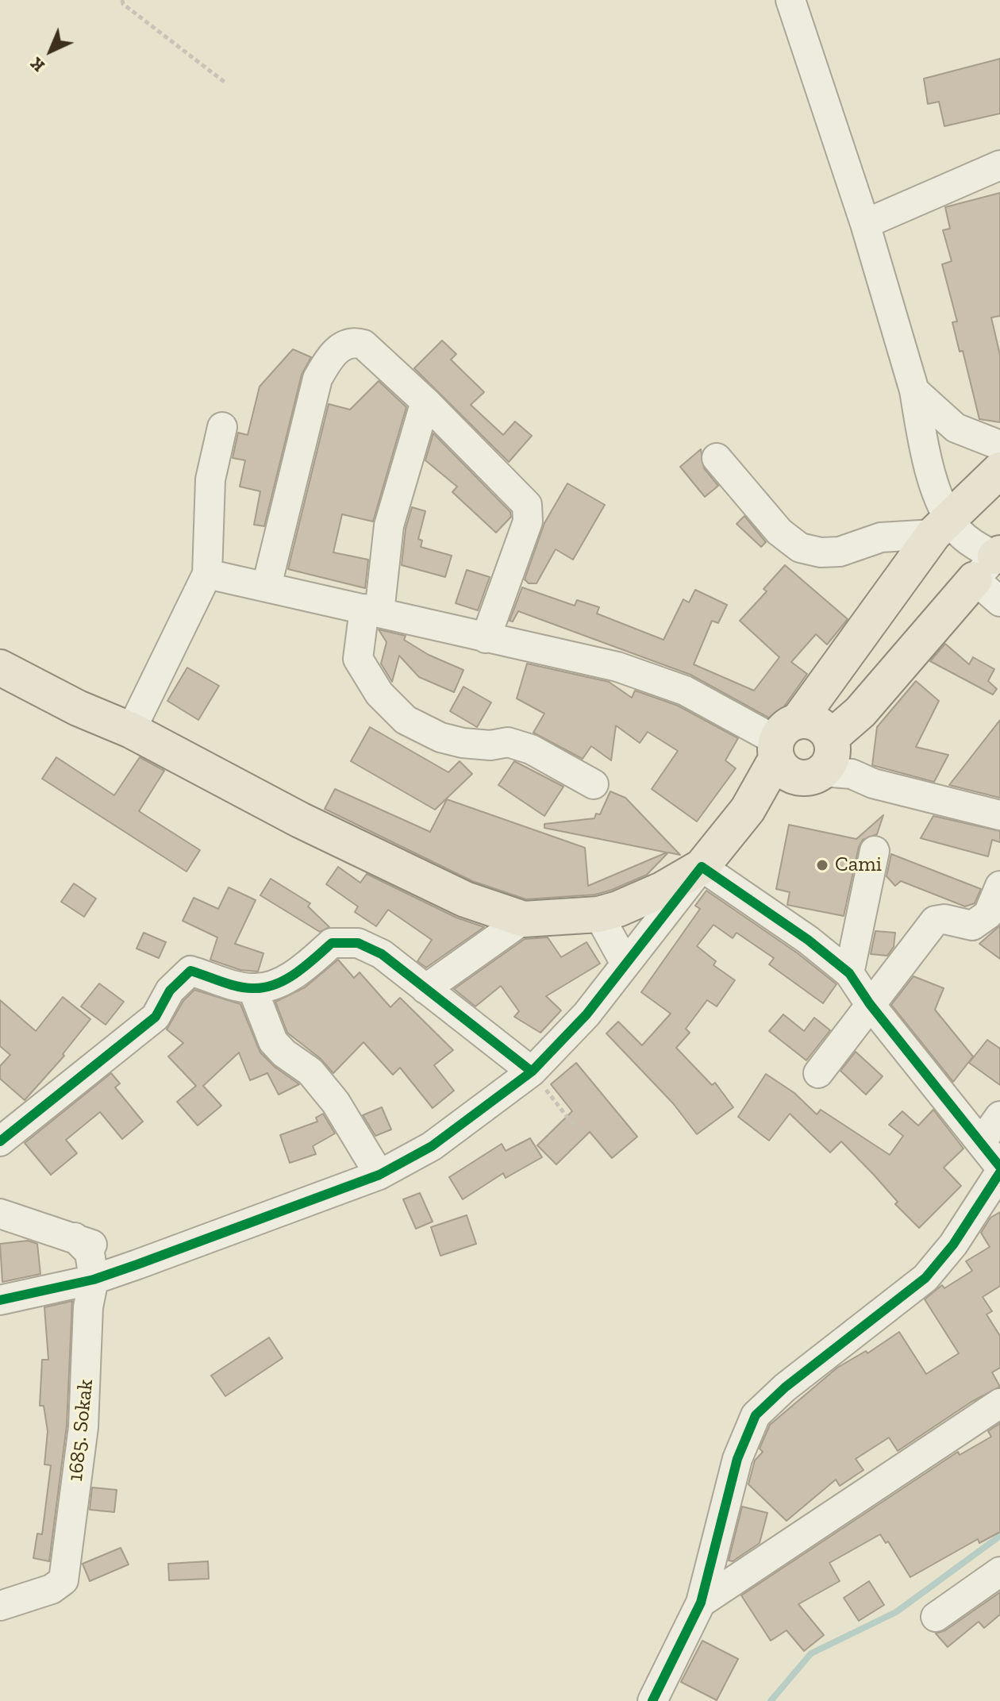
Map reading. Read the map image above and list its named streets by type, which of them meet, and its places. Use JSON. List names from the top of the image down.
{
  "streets": {
    "street": ["1685. Sokak"]
  },
  "places": ["Cami"],
  "north": "bottom left"
}
